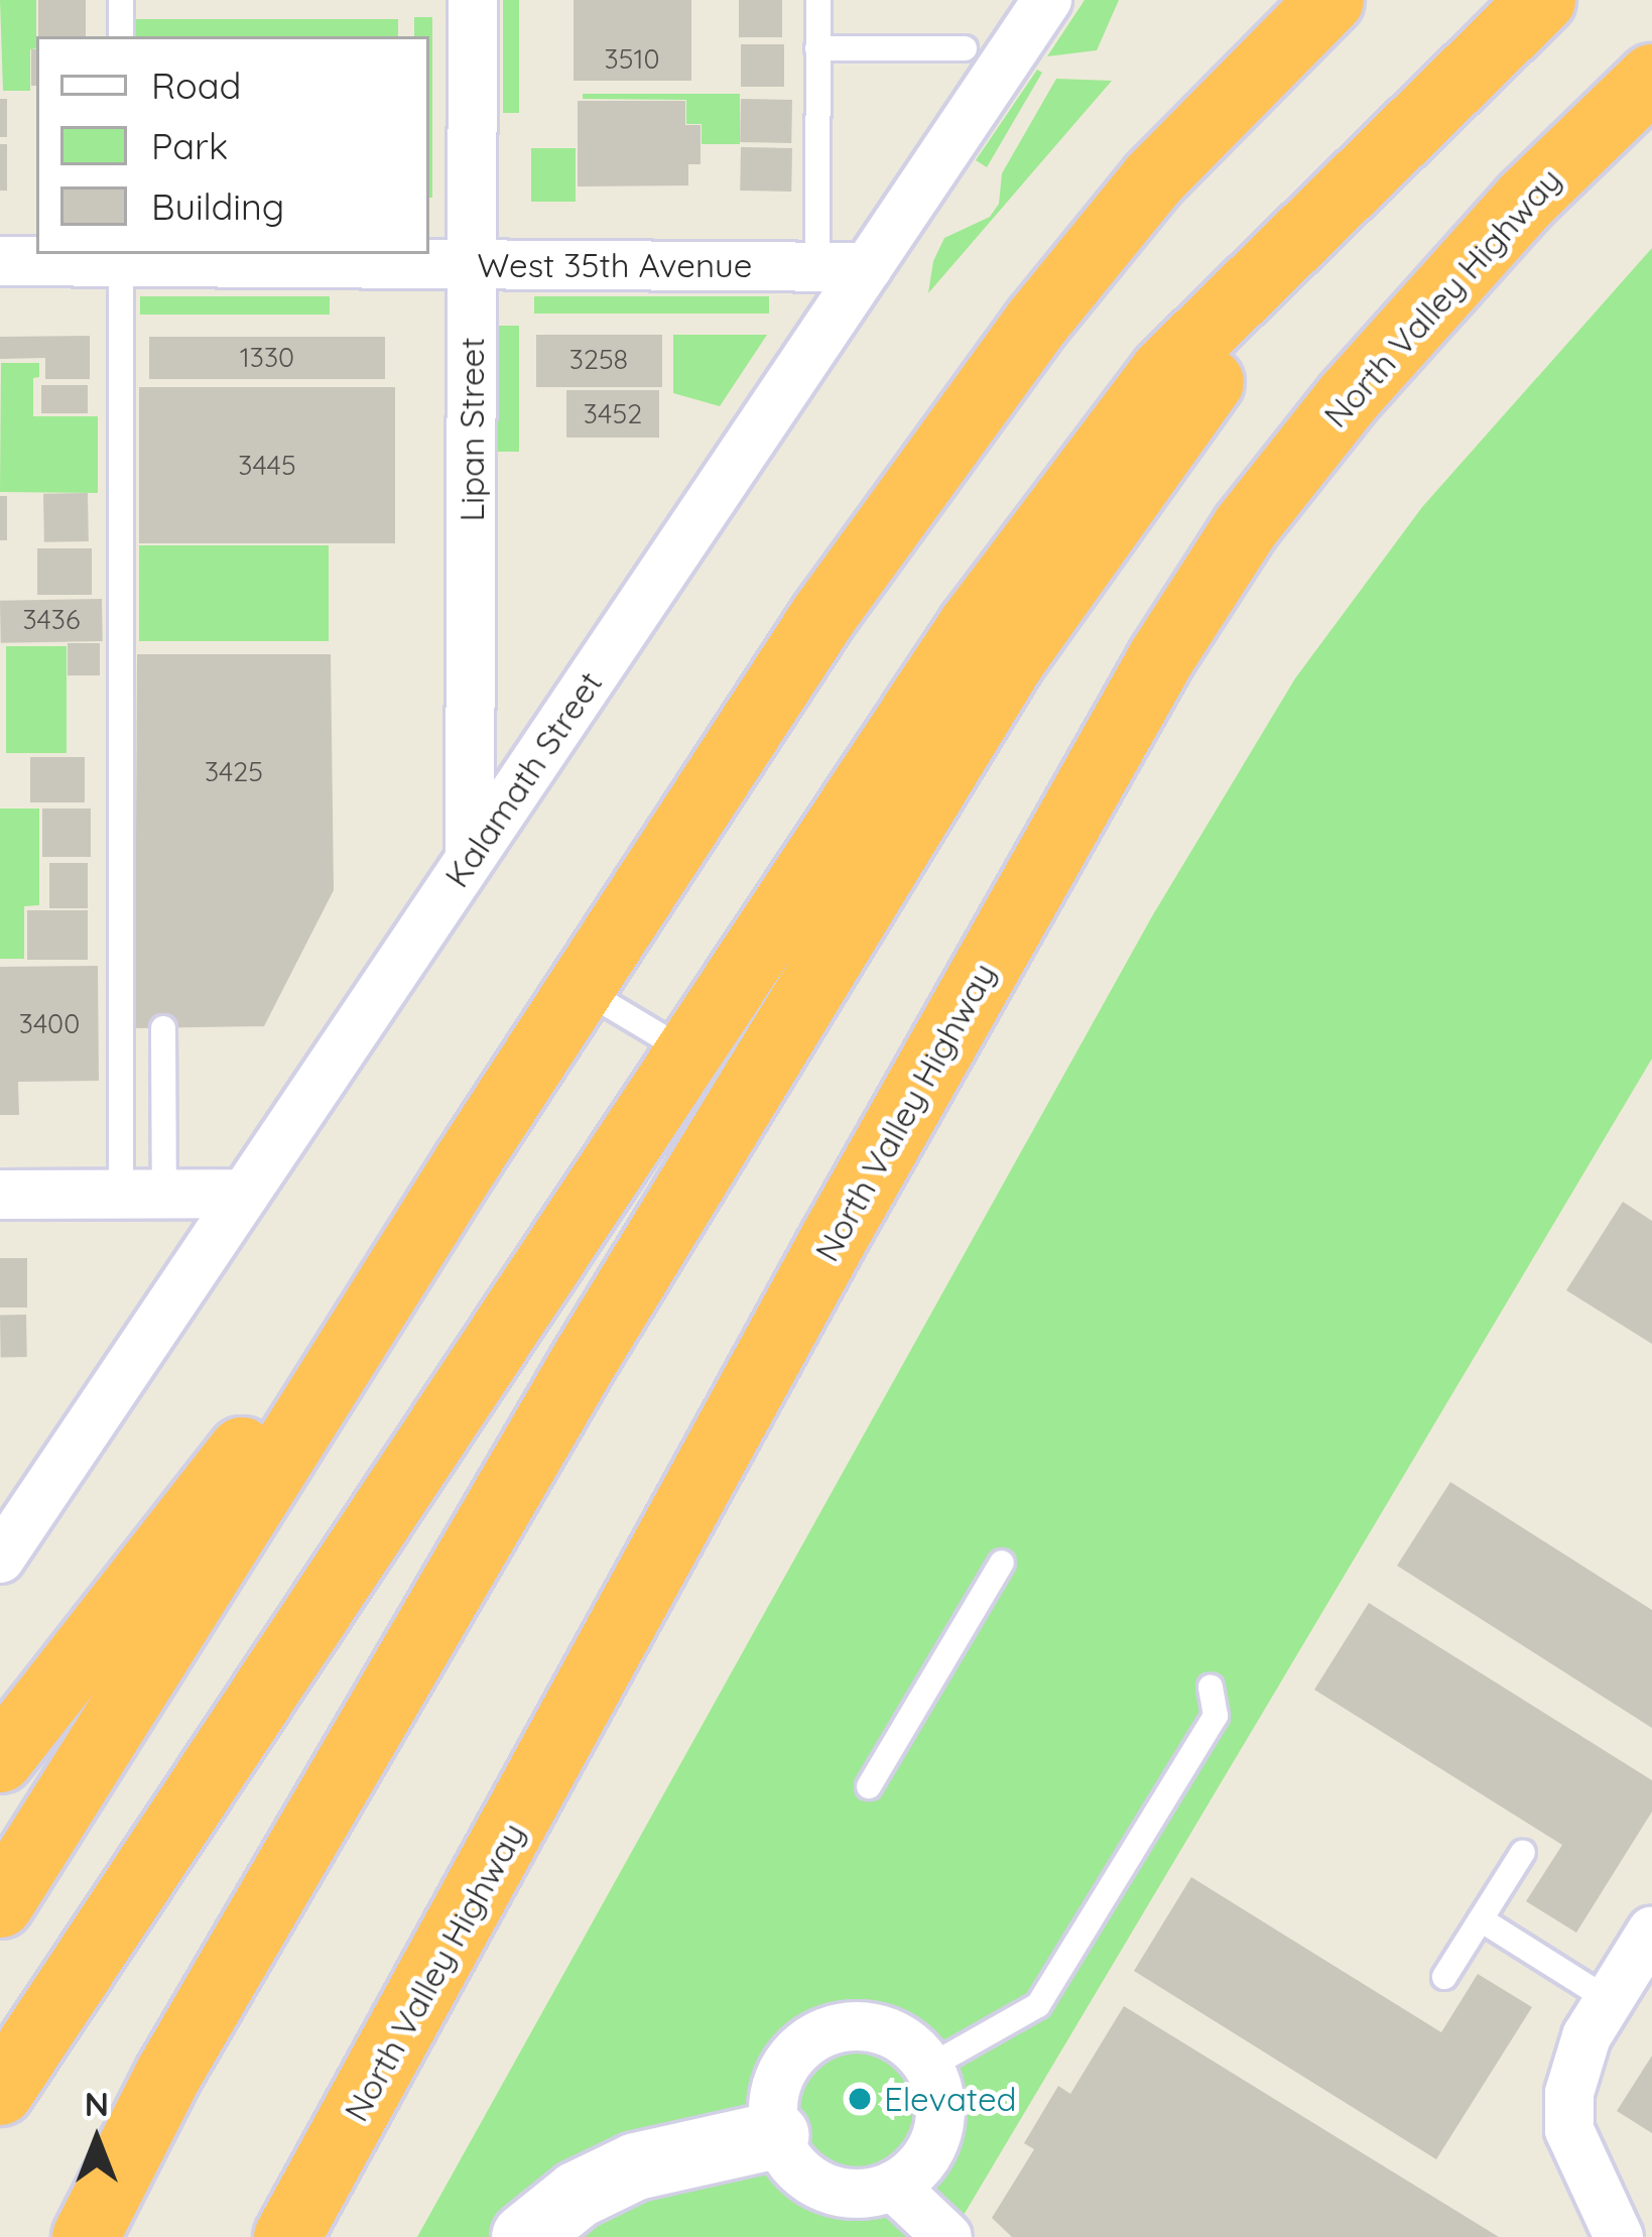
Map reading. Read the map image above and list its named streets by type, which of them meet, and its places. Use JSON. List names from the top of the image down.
{
  "streets": {
    "highway": ["North Valley Highway"],
    "street": ["West 35th Avenue", "Lipan Street", "Kalamath Street"]
  },
  "crossings": [
    ["West 35th Avenue", "Lipan Street"],
    ["West 35th Avenue", "Kalamath Street"],
    ["Lipan Street", "Kalamath Street"]
  ],
  "places": ["Elevated"],
  "house_numbers": [
    "3510",
    "1330",
    "3258",
    "3452",
    "3445",
    "3436",
    "3425",
    "3400"
  ],
  "legend": ["Road", "Park", "Building"],
  "north": "top"
}
